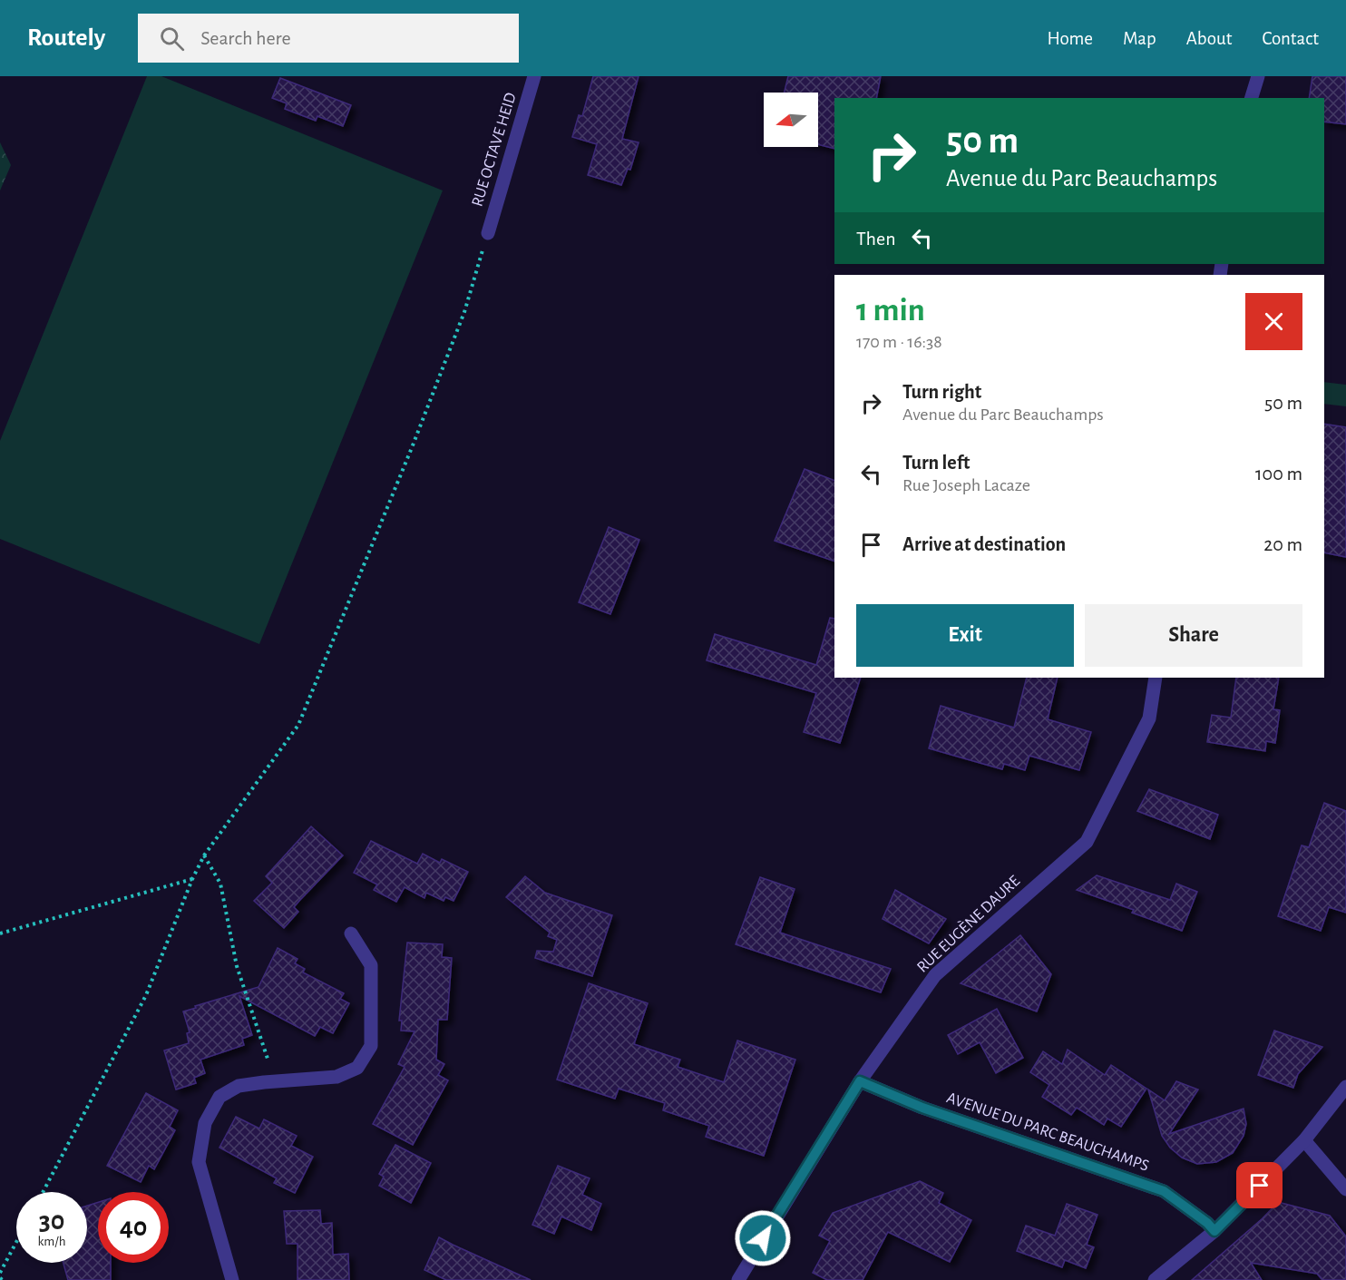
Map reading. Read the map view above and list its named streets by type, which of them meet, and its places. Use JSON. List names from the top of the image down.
{
  "streets": {
    "street": ["RUE OCTAVE HEID", "RUE EUGÈNE DAURE", "AVENUE DU PARC BEAUCHAMPS"]
  },
  "crossings": [
    ["RUE EUGÈNE DAURE", "AVENUE DU PARC BEAUCHAMPS"]
  ],
  "north": "left",
  "page": {
    "header": "Routely",
    "search": "Search here",
    "nav": [
      "Home",
      "Map",
      "About",
      "Contact"
    ],
    "turn": ["50 m", "Avenue du Parc Beauchamps"],
    "then": "Then",
    "heading": ["1 min", "170 m · 16:38"],
    "list": [
      {
        "name": "Turn right",
        "note": "Avenue du Parc Beauchamps",
        "value": "50 m"
      },
      {
        "name": "Turn left",
        "note": "Rue Joseph Lacaze",
        "value": "100 m"
      },
      {
        "name": "Arrive at destination",
        "value": "20 m"
      }
    ],
    "buttons": ["Exit", "Share"],
    "speed": "30 km/h",
    "limit": "40"
  }
}
